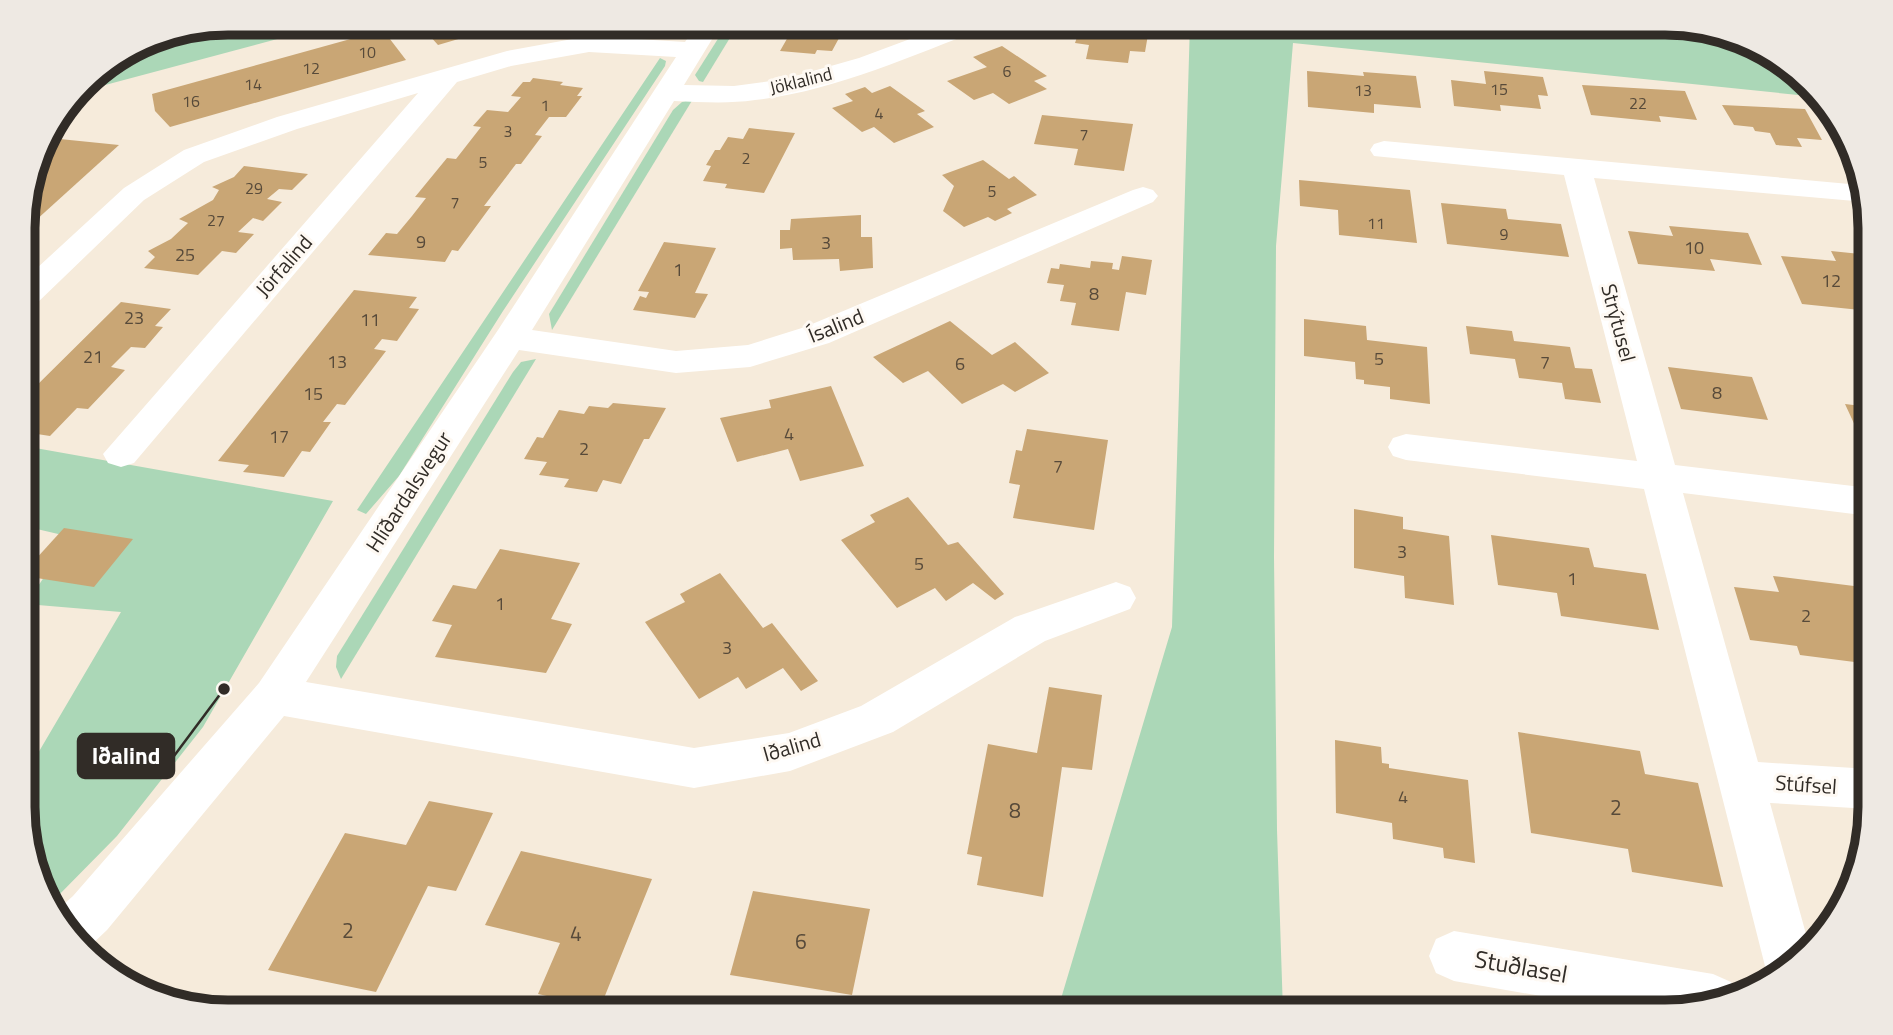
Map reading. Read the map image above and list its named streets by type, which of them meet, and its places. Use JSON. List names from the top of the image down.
{
  "streets": {
    "street": [
      "Jöklalind",
      "Jörfalind",
      "Strýtusel",
      "Ísalind",
      "Hlíðardalsvegur",
      "Iðalind",
      "Stúfsel",
      "Stuðlasel"
    ]
  },
  "crossings": [
    ["Jöklalind", "Hlíðardalsvegur"],
    ["Strýtusel", "Stúfsel"],
    ["Ísalind", "Hlíðardalsvegur"],
    ["Hlíðardalsvegur", "Iðalind"]
  ],
  "places": ["Iðalind"],
  "house_numbers": [
    "10",
    "12",
    "6",
    "14",
    "15",
    "13",
    "16",
    "22",
    "1",
    "4",
    "3",
    "7",
    "2",
    "5",
    "29",
    "5",
    "7",
    "27",
    "11",
    "9",
    "9",
    "3",
    "10",
    "25",
    "1",
    "12",
    "8",
    "23",
    "11",
    "21",
    "5",
    "13",
    "7",
    "6",
    "8",
    "15",
    "4",
    "17",
    "2",
    "7",
    "3",
    "5",
    "1",
    "1",
    "2",
    "3",
    "4",
    "2",
    "8",
    "2",
    "4",
    "6"
  ]
}
